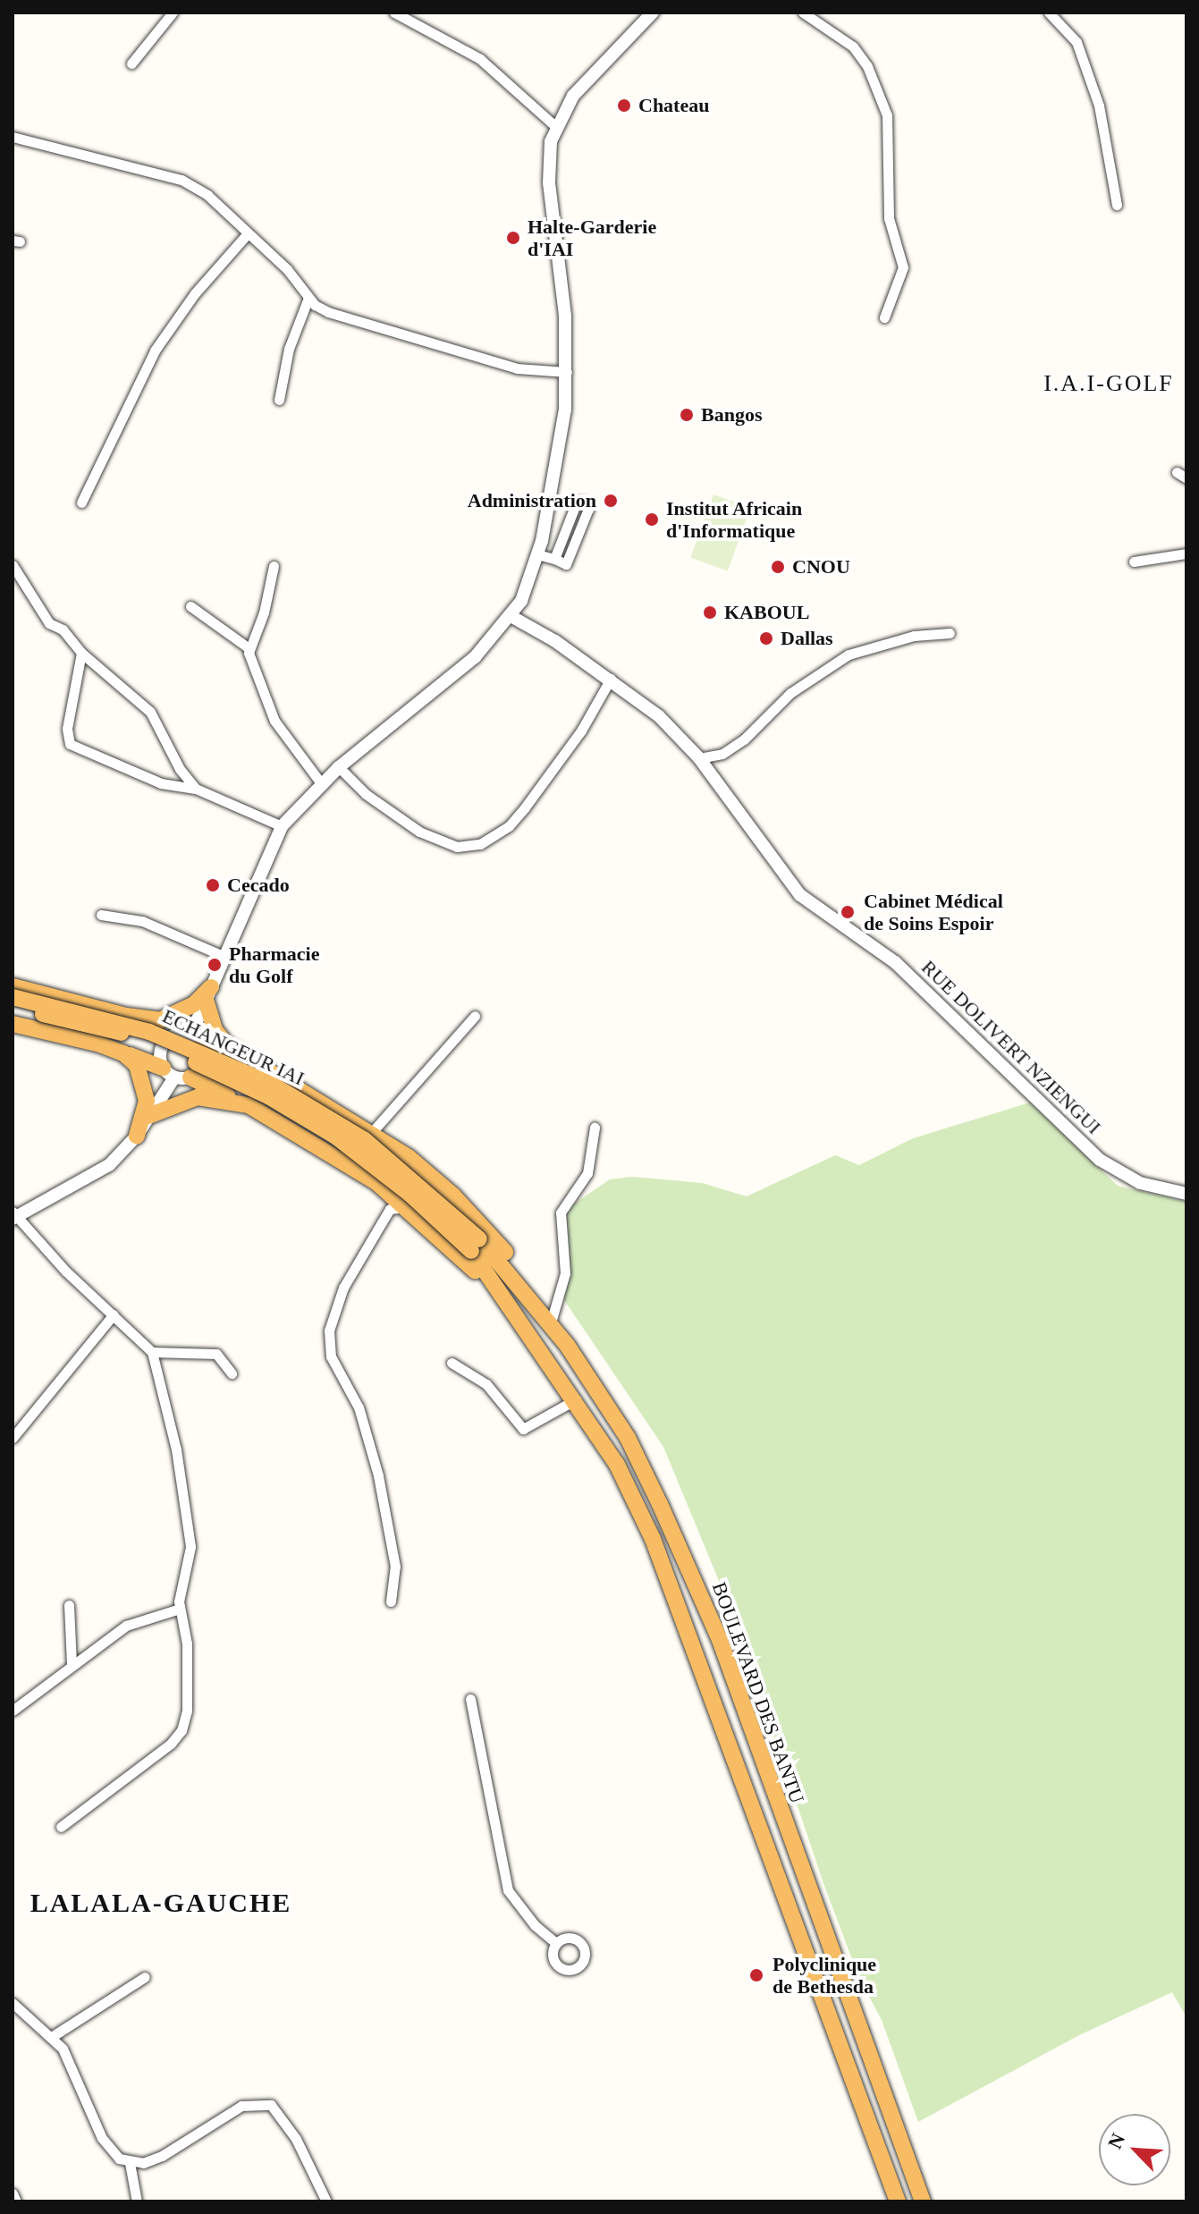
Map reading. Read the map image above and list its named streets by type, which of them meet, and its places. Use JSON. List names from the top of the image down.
{
  "streets": {
    "highway": ["ECHANGEUR IAI", "BOULEVARD DES BANTU"],
    "street": ["RUE DOLIVERT NZIENGUI"]
  },
  "crossings": [
    ["ECHANGEUR IAI", "BOULEVARD DES BANTU"]
  ],
  "districts": ["I.A.I-GOLF", "LALALA-GAUCHE"],
  "places": [
    "Chateau",
    "Halte-Garderie d'IAI",
    "Bangos",
    "Administration",
    "Institut Africain d'Informatique",
    "CNOU",
    "KABOUL",
    "Dallas",
    "Cecado",
    "Cabinet Médical de Soins Espoir",
    "Pharmacie du Golf",
    "Polyclinique de Bethesda"
  ],
  "north": "top left"
}
